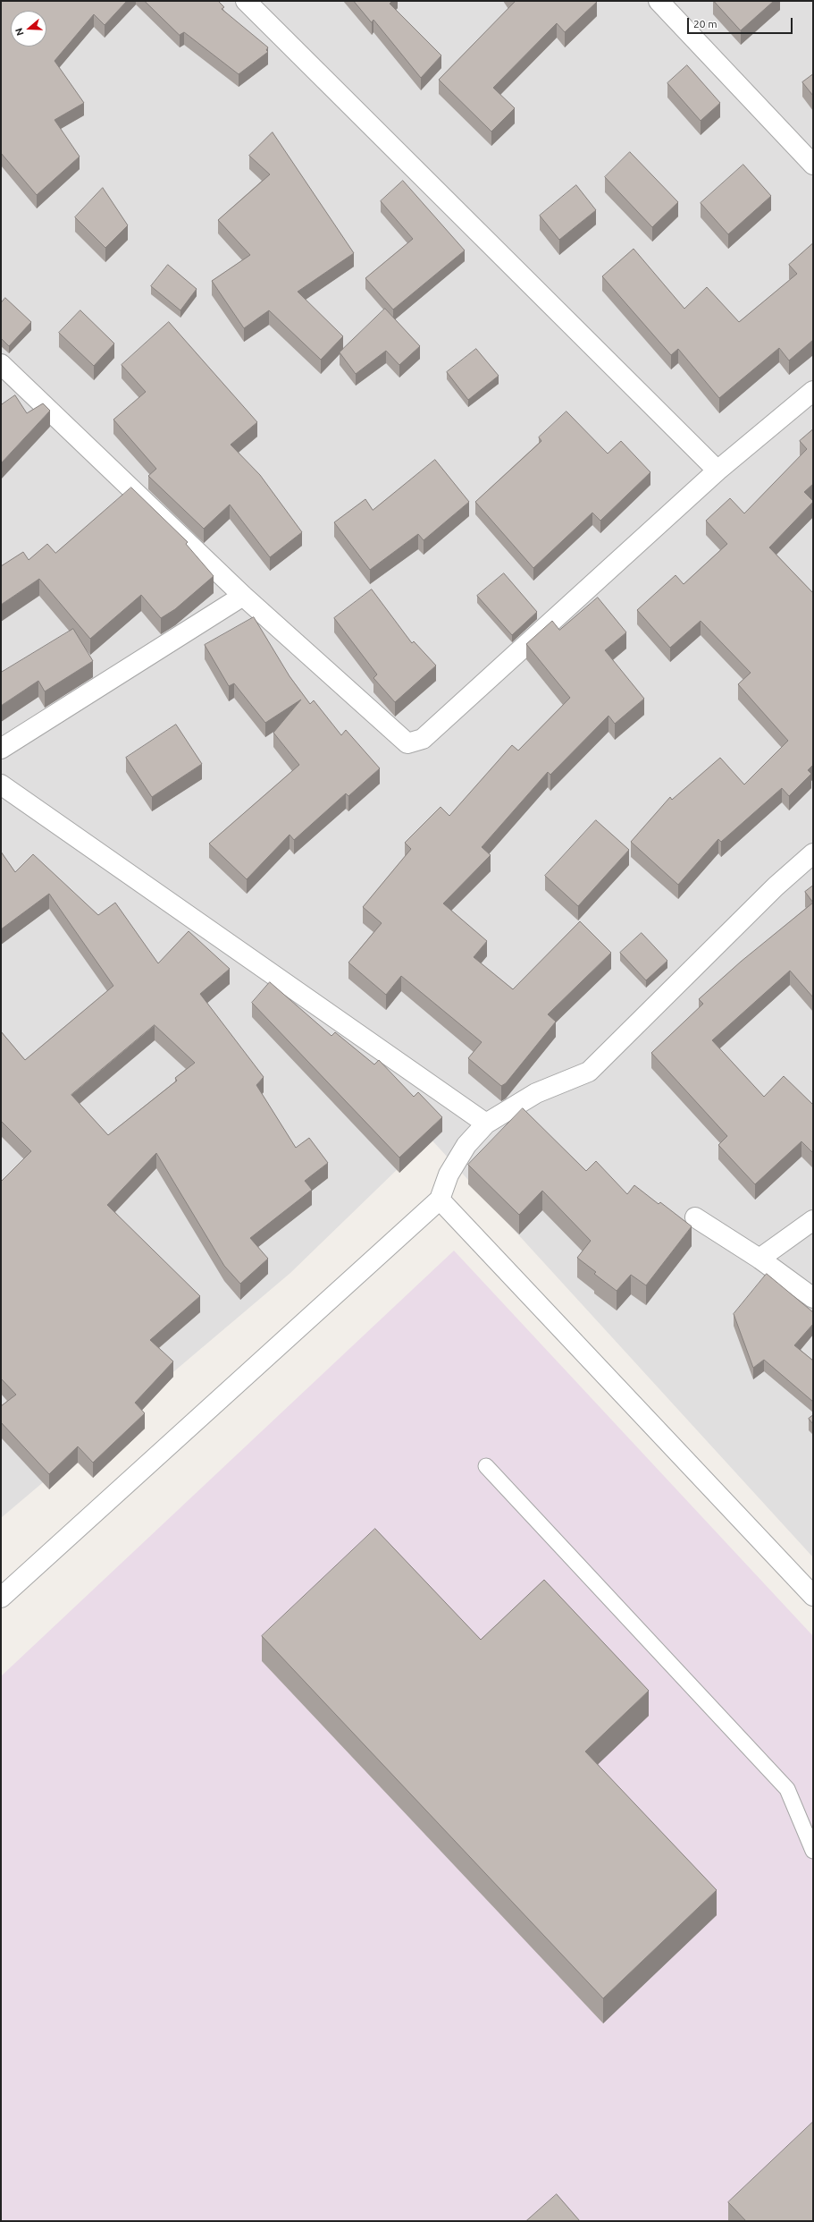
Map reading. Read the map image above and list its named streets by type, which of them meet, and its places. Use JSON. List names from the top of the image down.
{
  "scale_bar": "20 m",
  "north": "left"
}
